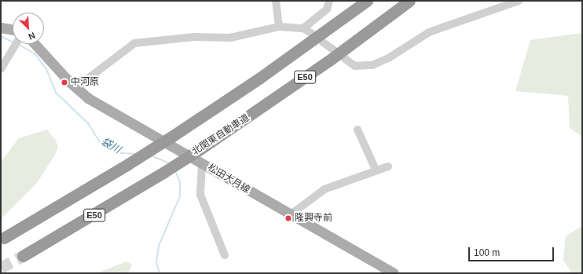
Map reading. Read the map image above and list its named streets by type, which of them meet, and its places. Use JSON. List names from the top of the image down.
{
  "streets": {
    "highway": ["E50", "北関東自動車道"],
    "main road": ["松田大月線"]
  },
  "water": ["袋川"],
  "places": ["中河原", "隆興寺前"],
  "scale_bar": "100 m",
  "north": "bottom right"
}
